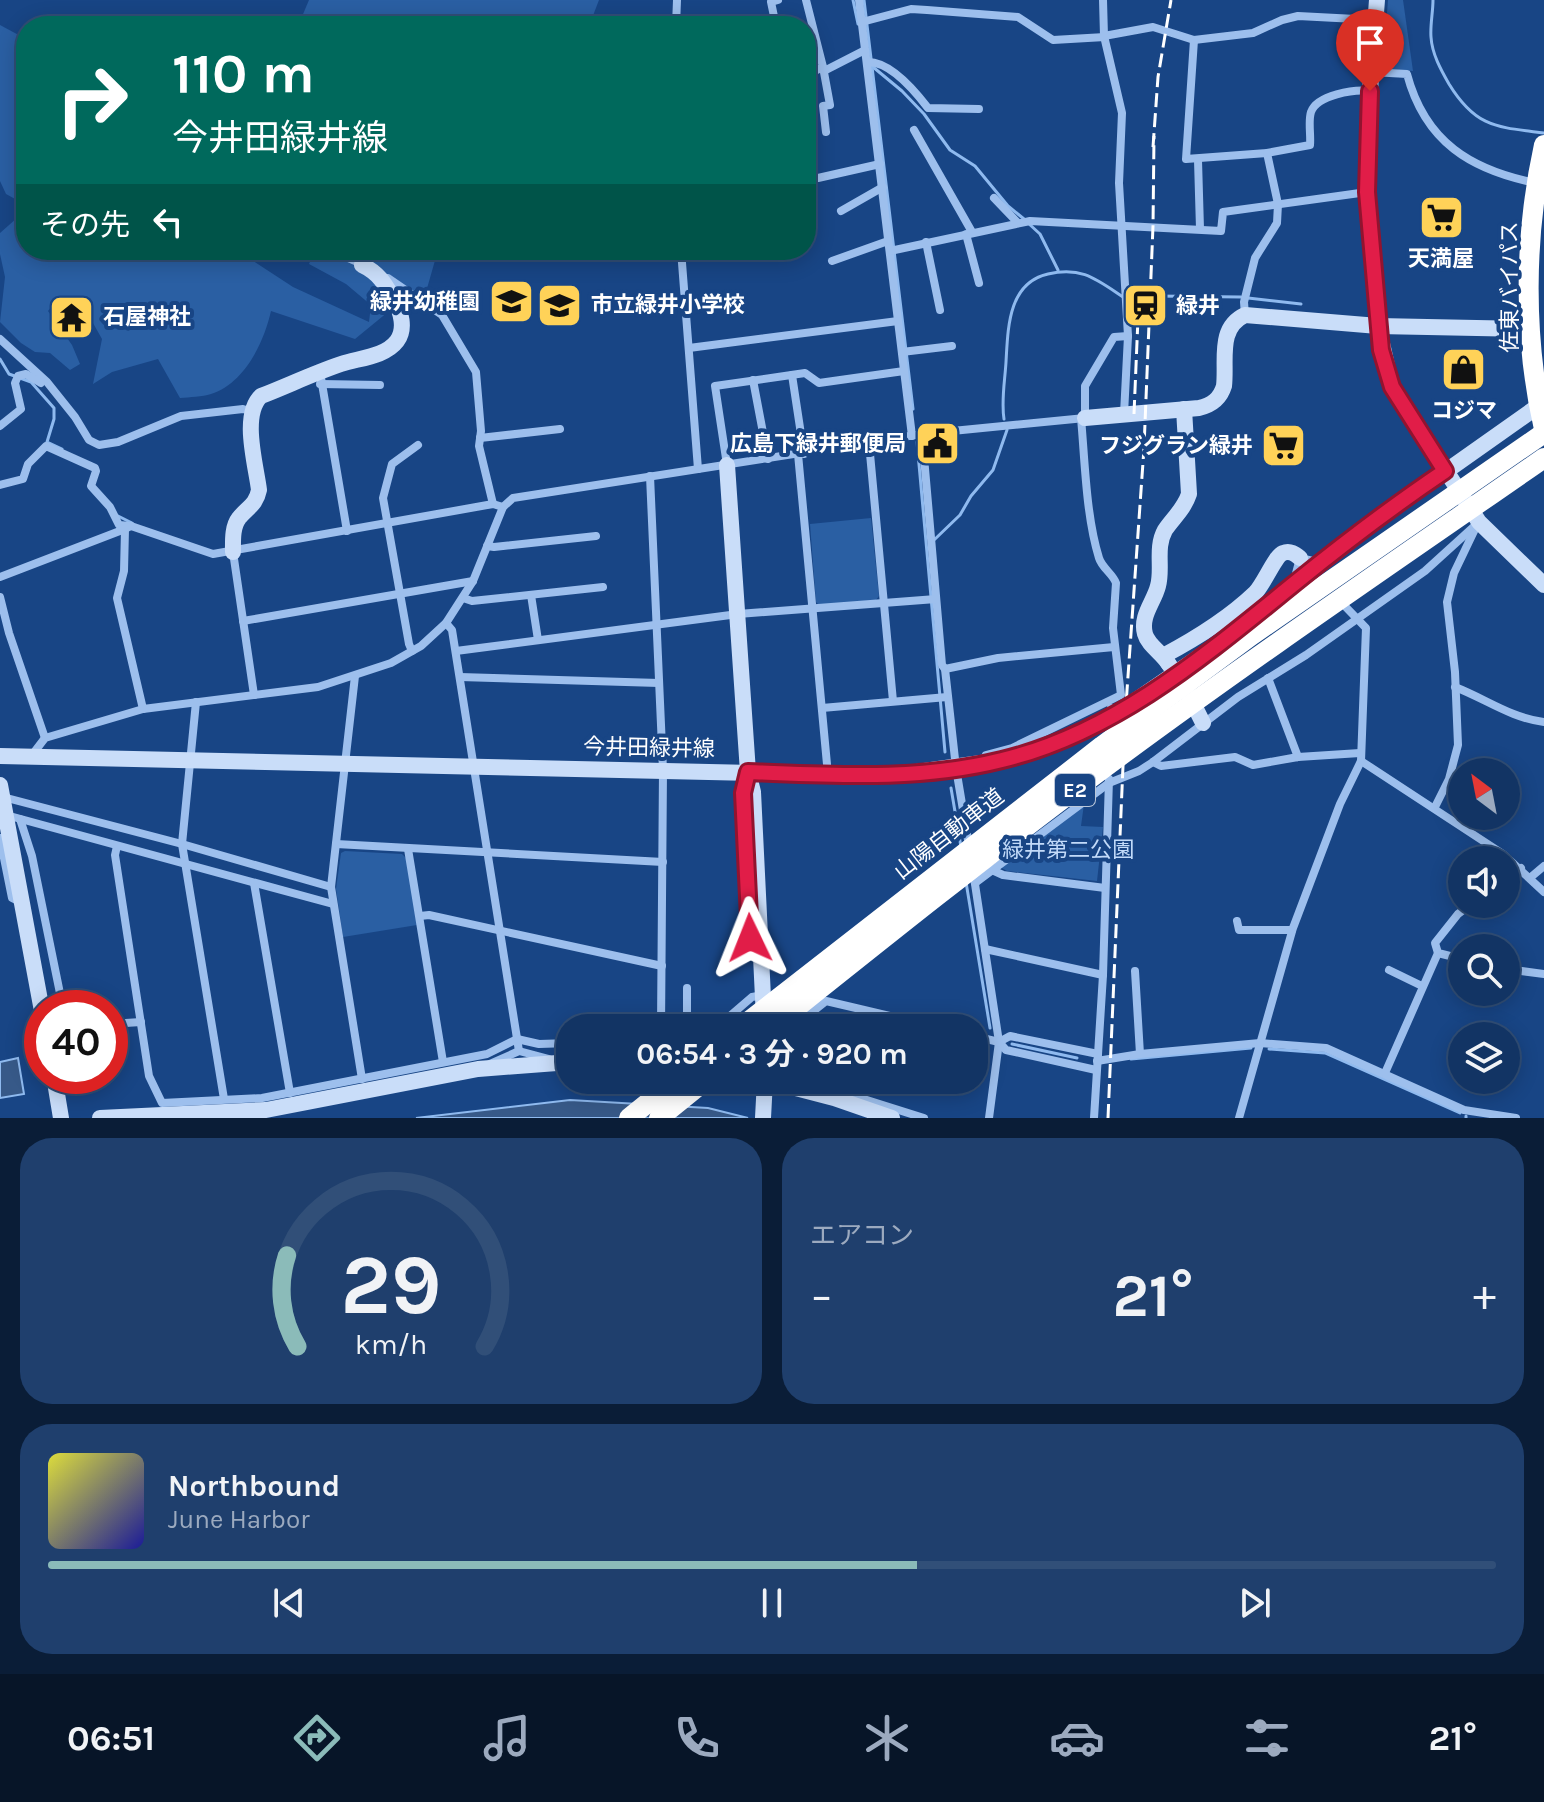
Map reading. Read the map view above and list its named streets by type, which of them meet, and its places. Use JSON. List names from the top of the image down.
{
  "streets": {
    "highway": ["佐東バイパス", "E2", "山陽自動車道"],
    "street": ["今井田緑井線"]
  },
  "crossings": [
    ["佐東バイパス", "今井田緑井線"],
    ["佐東バイパス", "山陽自動車道"]
  ],
  "parks": ["緑井第二公園"],
  "places": {
    "supermarket": ["天満屋", "フジグラン緑井"],
    "school or university": ["緑井幼稚園", "市立緑井小学校"],
    "station": ["緑井"],
    "temple": ["石屋神社"],
    "shop": ["コジマ"],
    "public building": ["広島下緑井郵便局"]
  },
  "north": "top left",
  "page": {
    "turn": ["110 m", "今井田緑井線"],
    "then": "その先",
    "limit": "40",
    "trip": "06:54 · 3 分 · 920 m",
    "tile": "エアコン",
    "heat": ["−", "21°", "+"],
    "song": ["Northbound", "June Harbor"],
    "tabs": ["06:51", "21°"],
    "gauge": ["29", "km/h"]
  }
}
